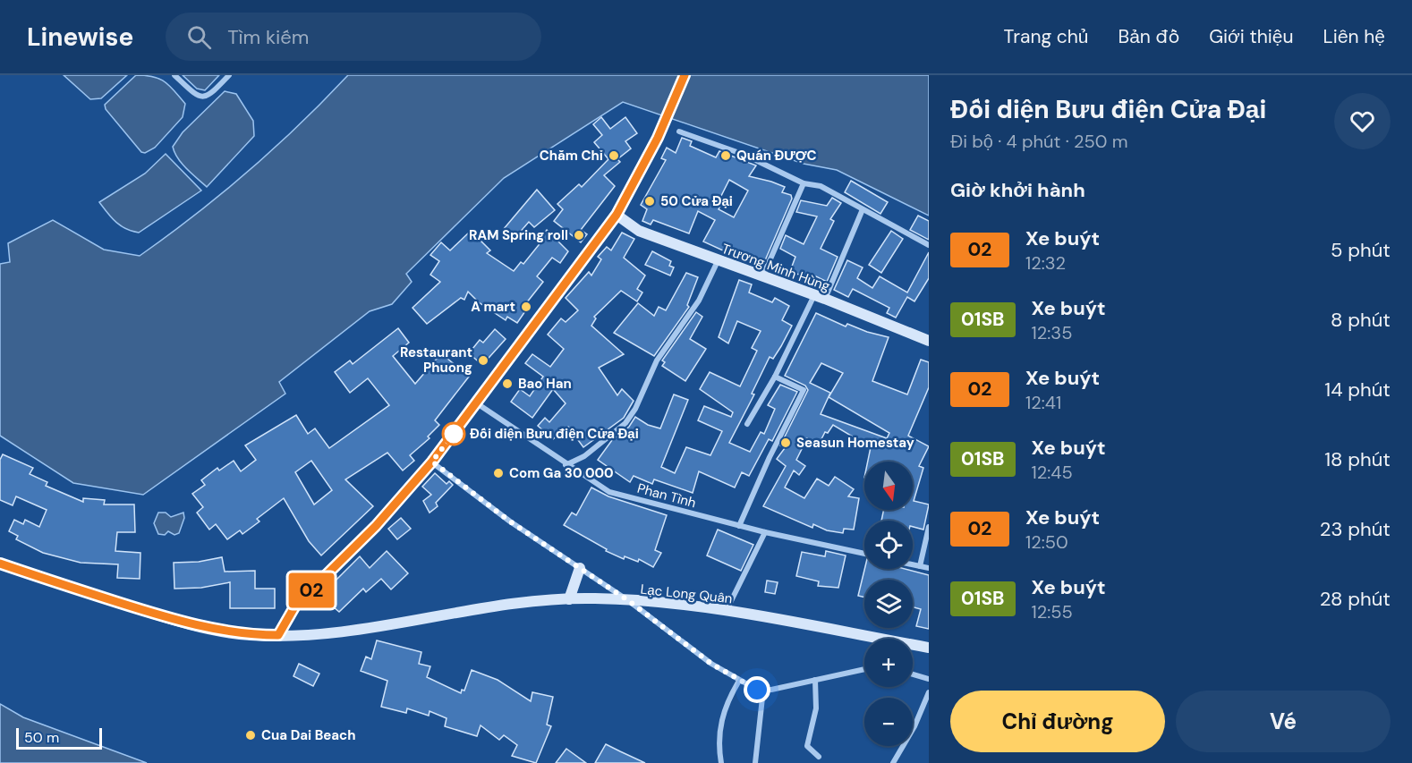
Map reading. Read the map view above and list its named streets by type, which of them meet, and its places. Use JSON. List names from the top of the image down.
{
  "streets": {
    "street": ["Trương Minh Hùng", "Phan Tình", "Lạc Long Quân"]
  },
  "places": [
    "Chăm Chỉ",
    "Quán ĐƯỢC",
    "50 Cửa Đại",
    "RAM Spring roll",
    "A mart",
    "Restaurant Phuong",
    "Bao Han",
    "Đối diện Bưu điện Cửa Đại",
    "Seasun Homestay",
    "Com Ga 30 000",
    "Cua Dai Beach"
  ],
  "lines": ["bus line 02"],
  "scale_bar": "50 m",
  "north": "bottom",
  "page": {
    "header": "Linewise",
    "search": "Tìm kiếm",
    "nav": [
      "Trang chủ",
      "Bản đồ",
      "Giới thiệu",
      "Liên hệ"
    ],
    "on_map": "02",
    "heading": [
      ["Đối diện Bưu điện Cửa Đại", "Đi bộ · 4 phút · 250 m"],
      "Giờ khởi hành"
    ],
    "list": [
      {
        "mark": "02",
        "name": "Xe buýt",
        "note": "12:32",
        "value": "5 phút"
      },
      {
        "mark": "01SB",
        "name": "Xe buýt",
        "note": "12:35",
        "value": "8 phút"
      },
      {
        "mark": "02",
        "name": "Xe buýt",
        "note": "12:41",
        "value": "14 phút"
      },
      {
        "mark": "01SB",
        "name": "Xe buýt",
        "note": "12:45",
        "value": "18 phút"
      },
      {
        "mark": "02",
        "name": "Xe buýt",
        "note": "12:50",
        "value": "23 phút"
      },
      {
        "mark": "01SB",
        "name": "Xe buýt",
        "note": "12:55",
        "value": "28 phút"
      }
    ],
    "map_buttons": ["+", "−"],
    "buttons": ["Chỉ đường", "Vé"],
    "scale": "50 m"
  }
}
